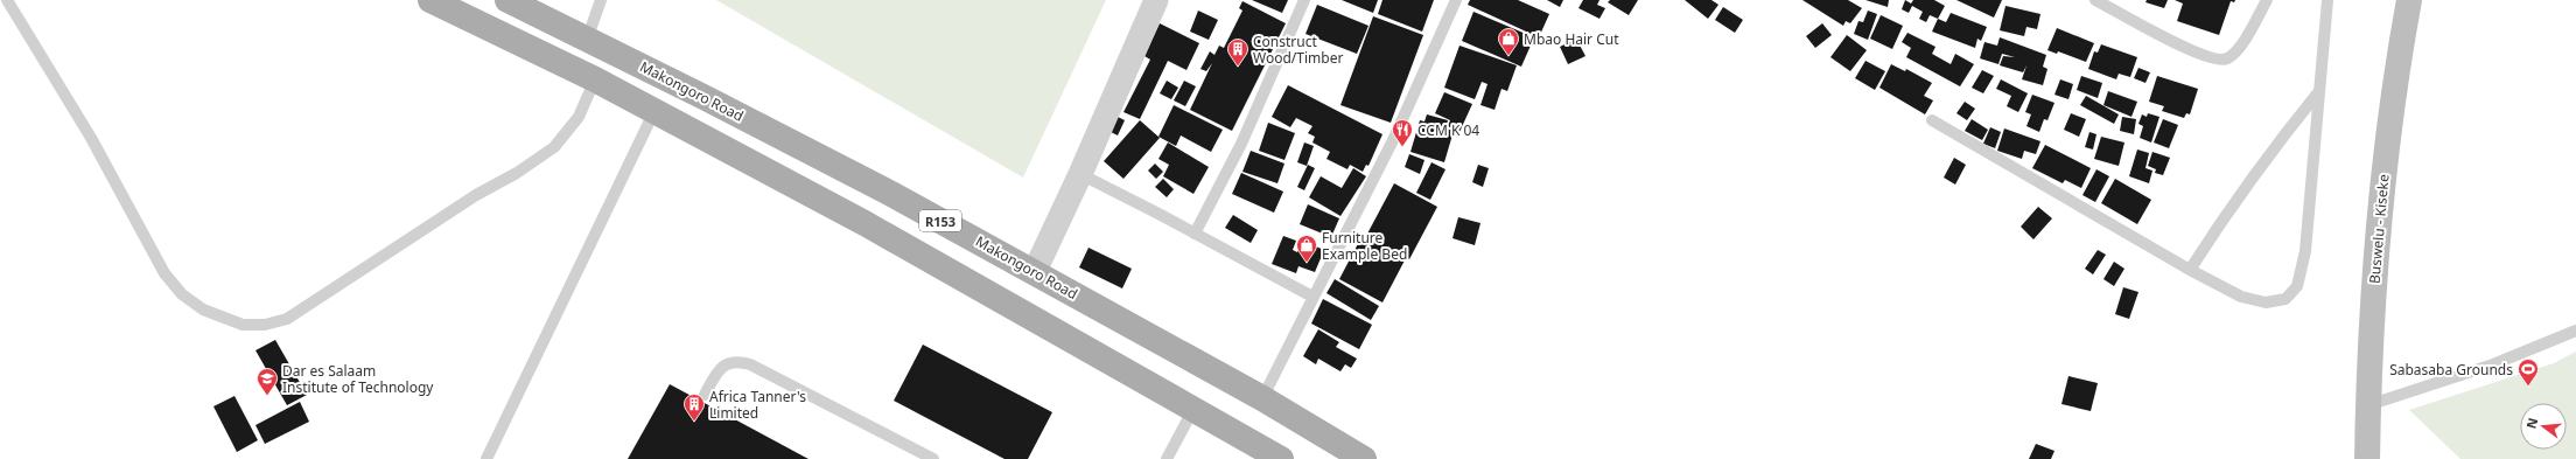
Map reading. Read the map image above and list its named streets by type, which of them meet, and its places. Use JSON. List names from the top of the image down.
{
  "streets": {
    "main road": ["Makongoro Road", "R153", "Buswelu - Kiseke"]
  },
  "places": {
    "shop": ["Mbao Hair Cut", "Furniture Example Bed"],
    "building": ["Construct Wood/Timber", "Africa Tanner's Limited"],
    "restaurant": ["CCM K 04"],
    "sports": ["Sabasaba Grounds"],
    "school or university": ["Dar es Salaam Institute of Technology"]
  },
  "north": "left"
}
